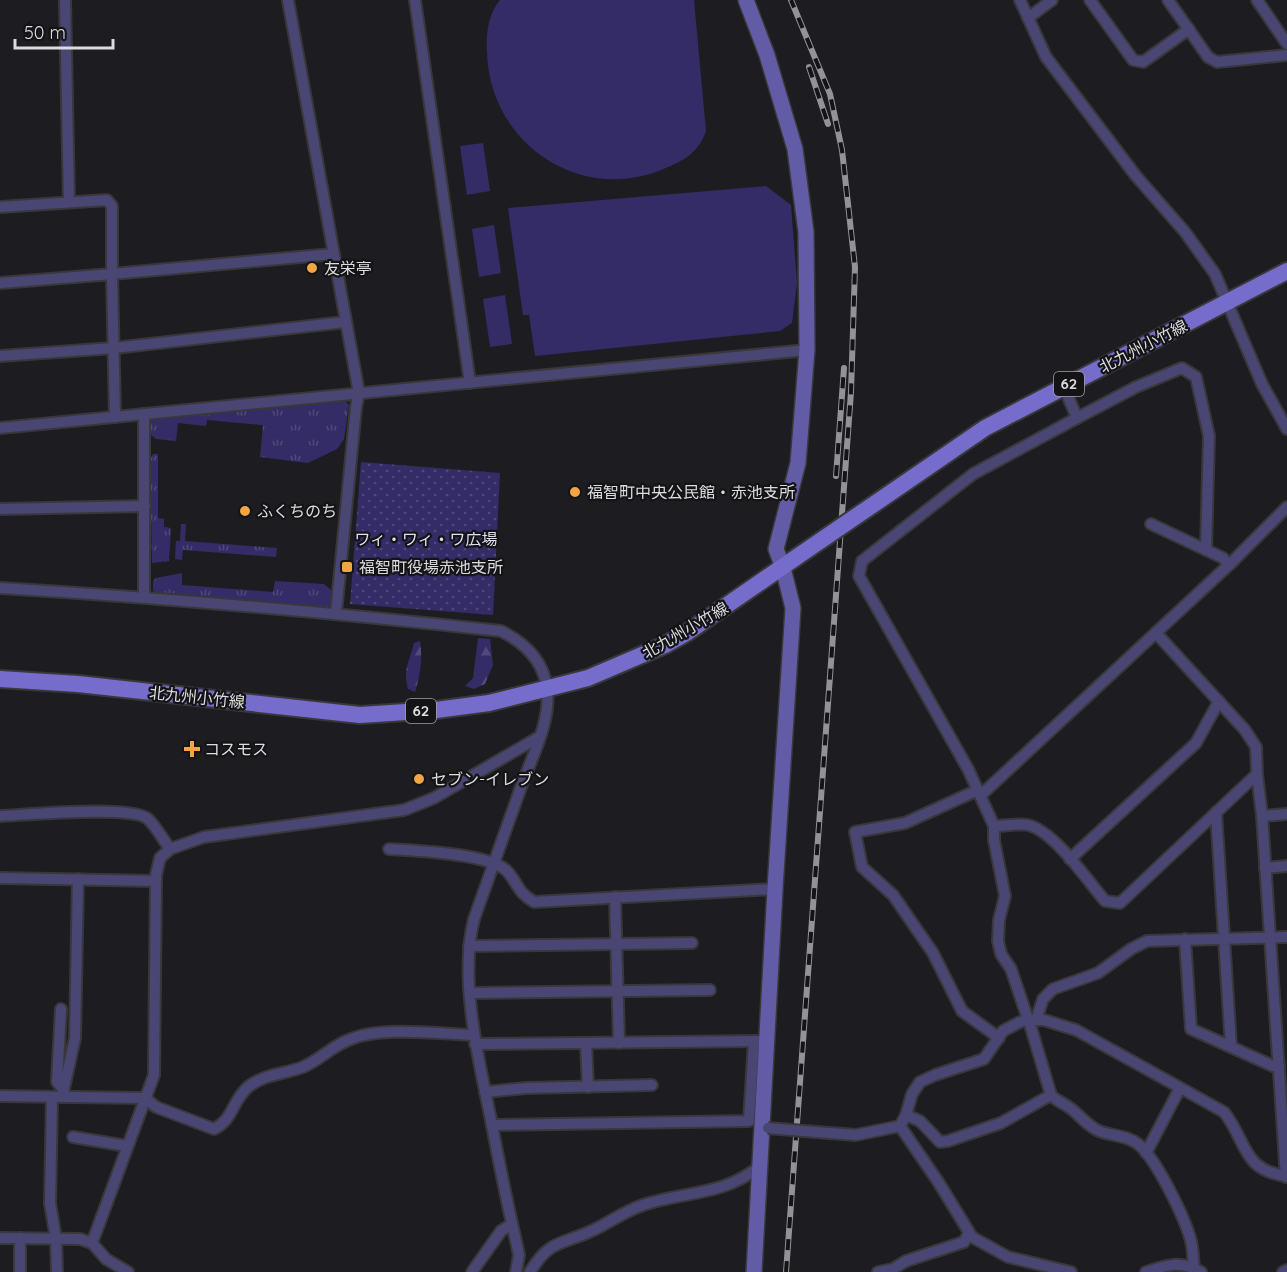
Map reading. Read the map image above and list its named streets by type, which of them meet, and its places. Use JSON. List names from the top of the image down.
{
  "streets": {
    "main road": ["北九州小竹線", "62"]
  },
  "parks": ["ワィ・ワィ・ワ広場"],
  "places": {
    "other": [
      "友栄亭",
      "福智町中央公民館・赤池支所",
      "ふくちのち",
      "セブン-イレブン"
    ],
    "transit": ["福智町役場赤池支所"],
    "health": ["コスモス"]
  },
  "scale_bar": "50 m"
}
